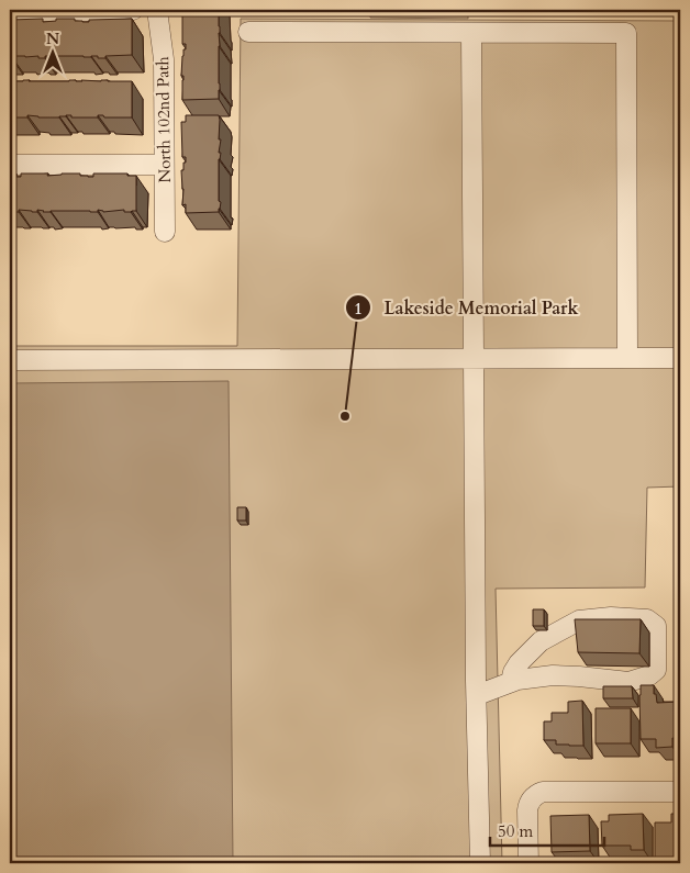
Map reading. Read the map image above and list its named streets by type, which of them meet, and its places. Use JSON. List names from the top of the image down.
{
  "streets": {
    "street": ["North 102nd Path"]
  },
  "places": ["Lakeside Memorial Park"],
  "scale_bar": "50 m",
  "north": "top"
}
